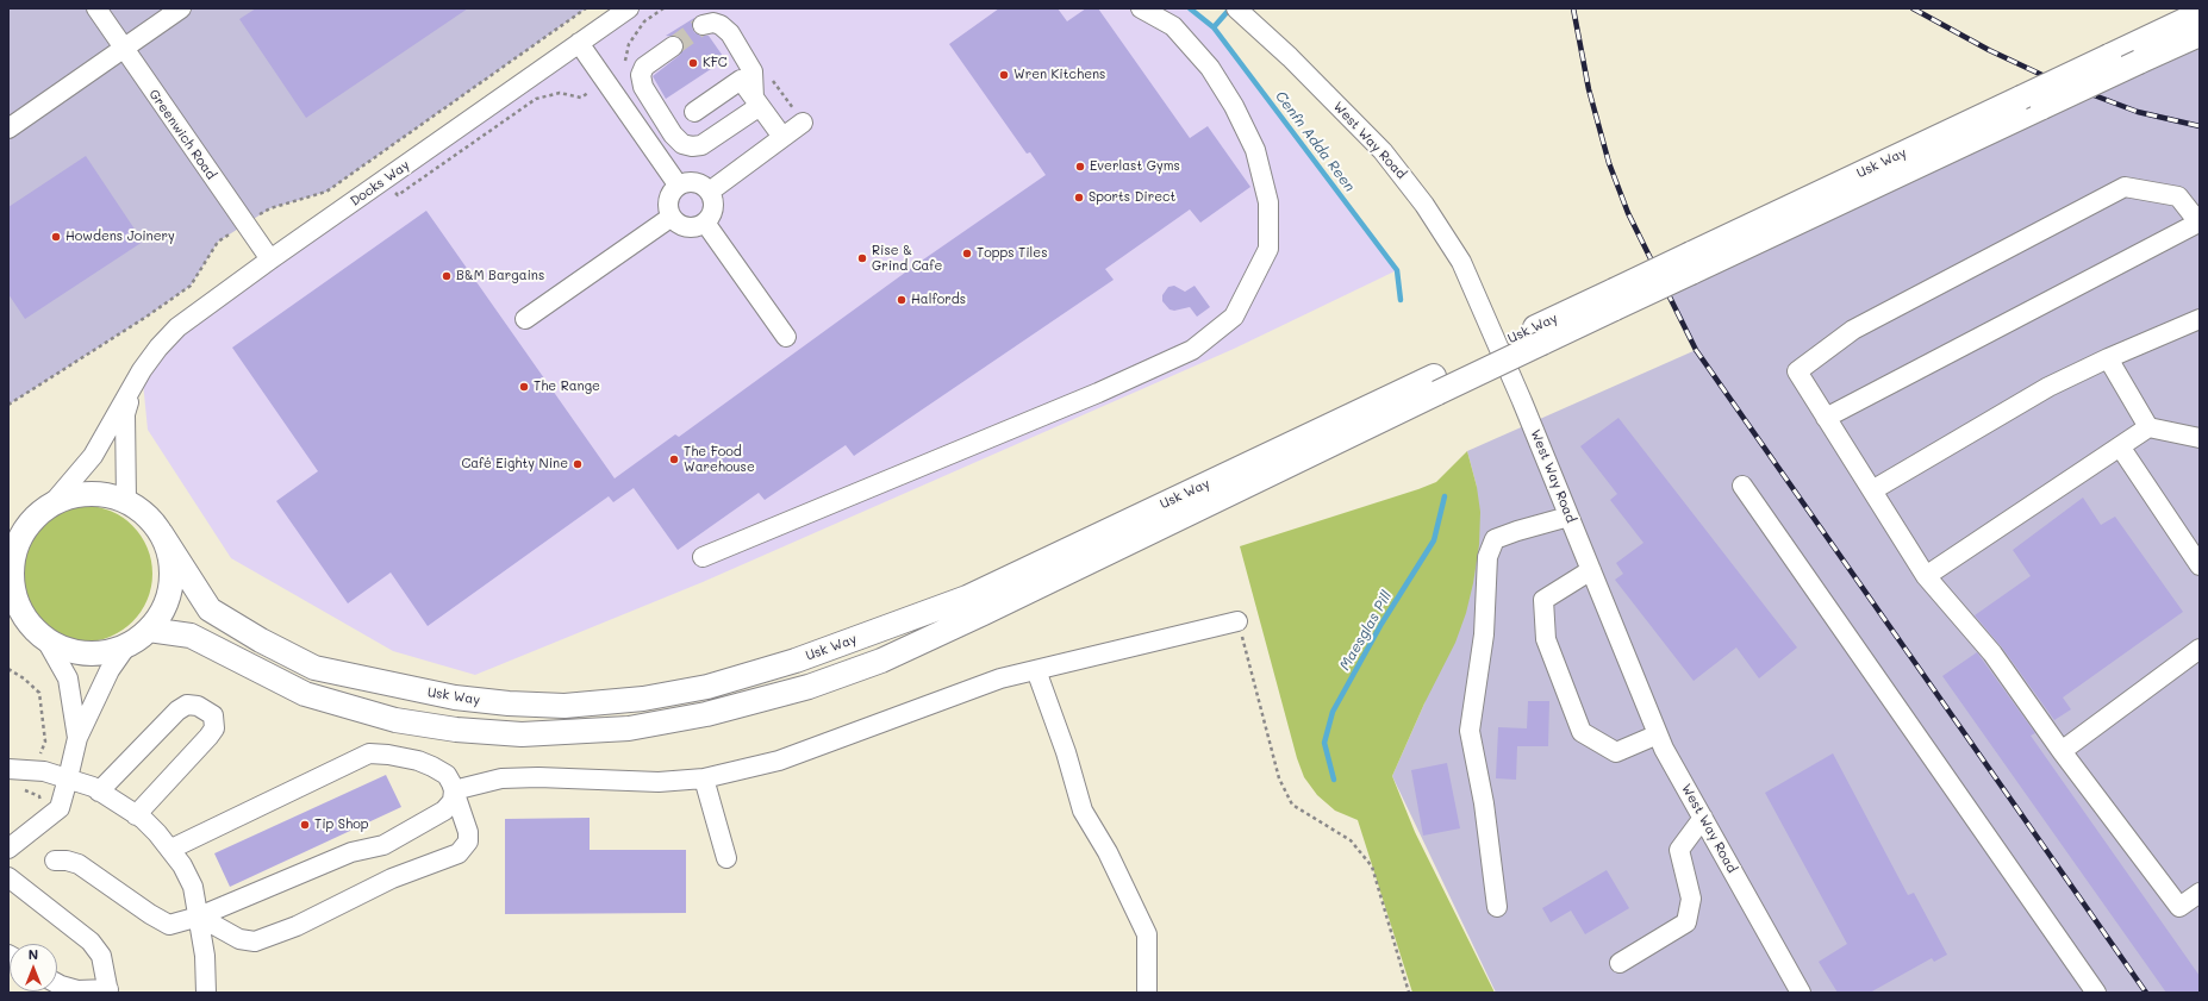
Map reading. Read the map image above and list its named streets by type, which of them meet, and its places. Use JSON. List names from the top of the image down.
{
  "streets": {
    "main road": ["Usk Way"],
    "street": ["Greenwich Road", "West Way Road", "Docks Way"]
  },
  "crossings": [
    ["Greenwich Road", "Docks Way"],
    ["Usk Way", "Docks Way"]
  ],
  "water": ["Cenfn Adda Reen", "Maesglas Pill"],
  "places": [
    "KFC",
    "Wren Kitchens",
    "Everlast Gyms",
    "Sports Direct",
    "Howdens Joinery",
    "Topps Tiles",
    "Rise & Grind Cafe",
    "B&M Bargains",
    "Halfords",
    "The Range",
    "The Food Warehouse",
    "Café Eighty Nine",
    "Tip Shop"
  ],
  "north": "top"
}
